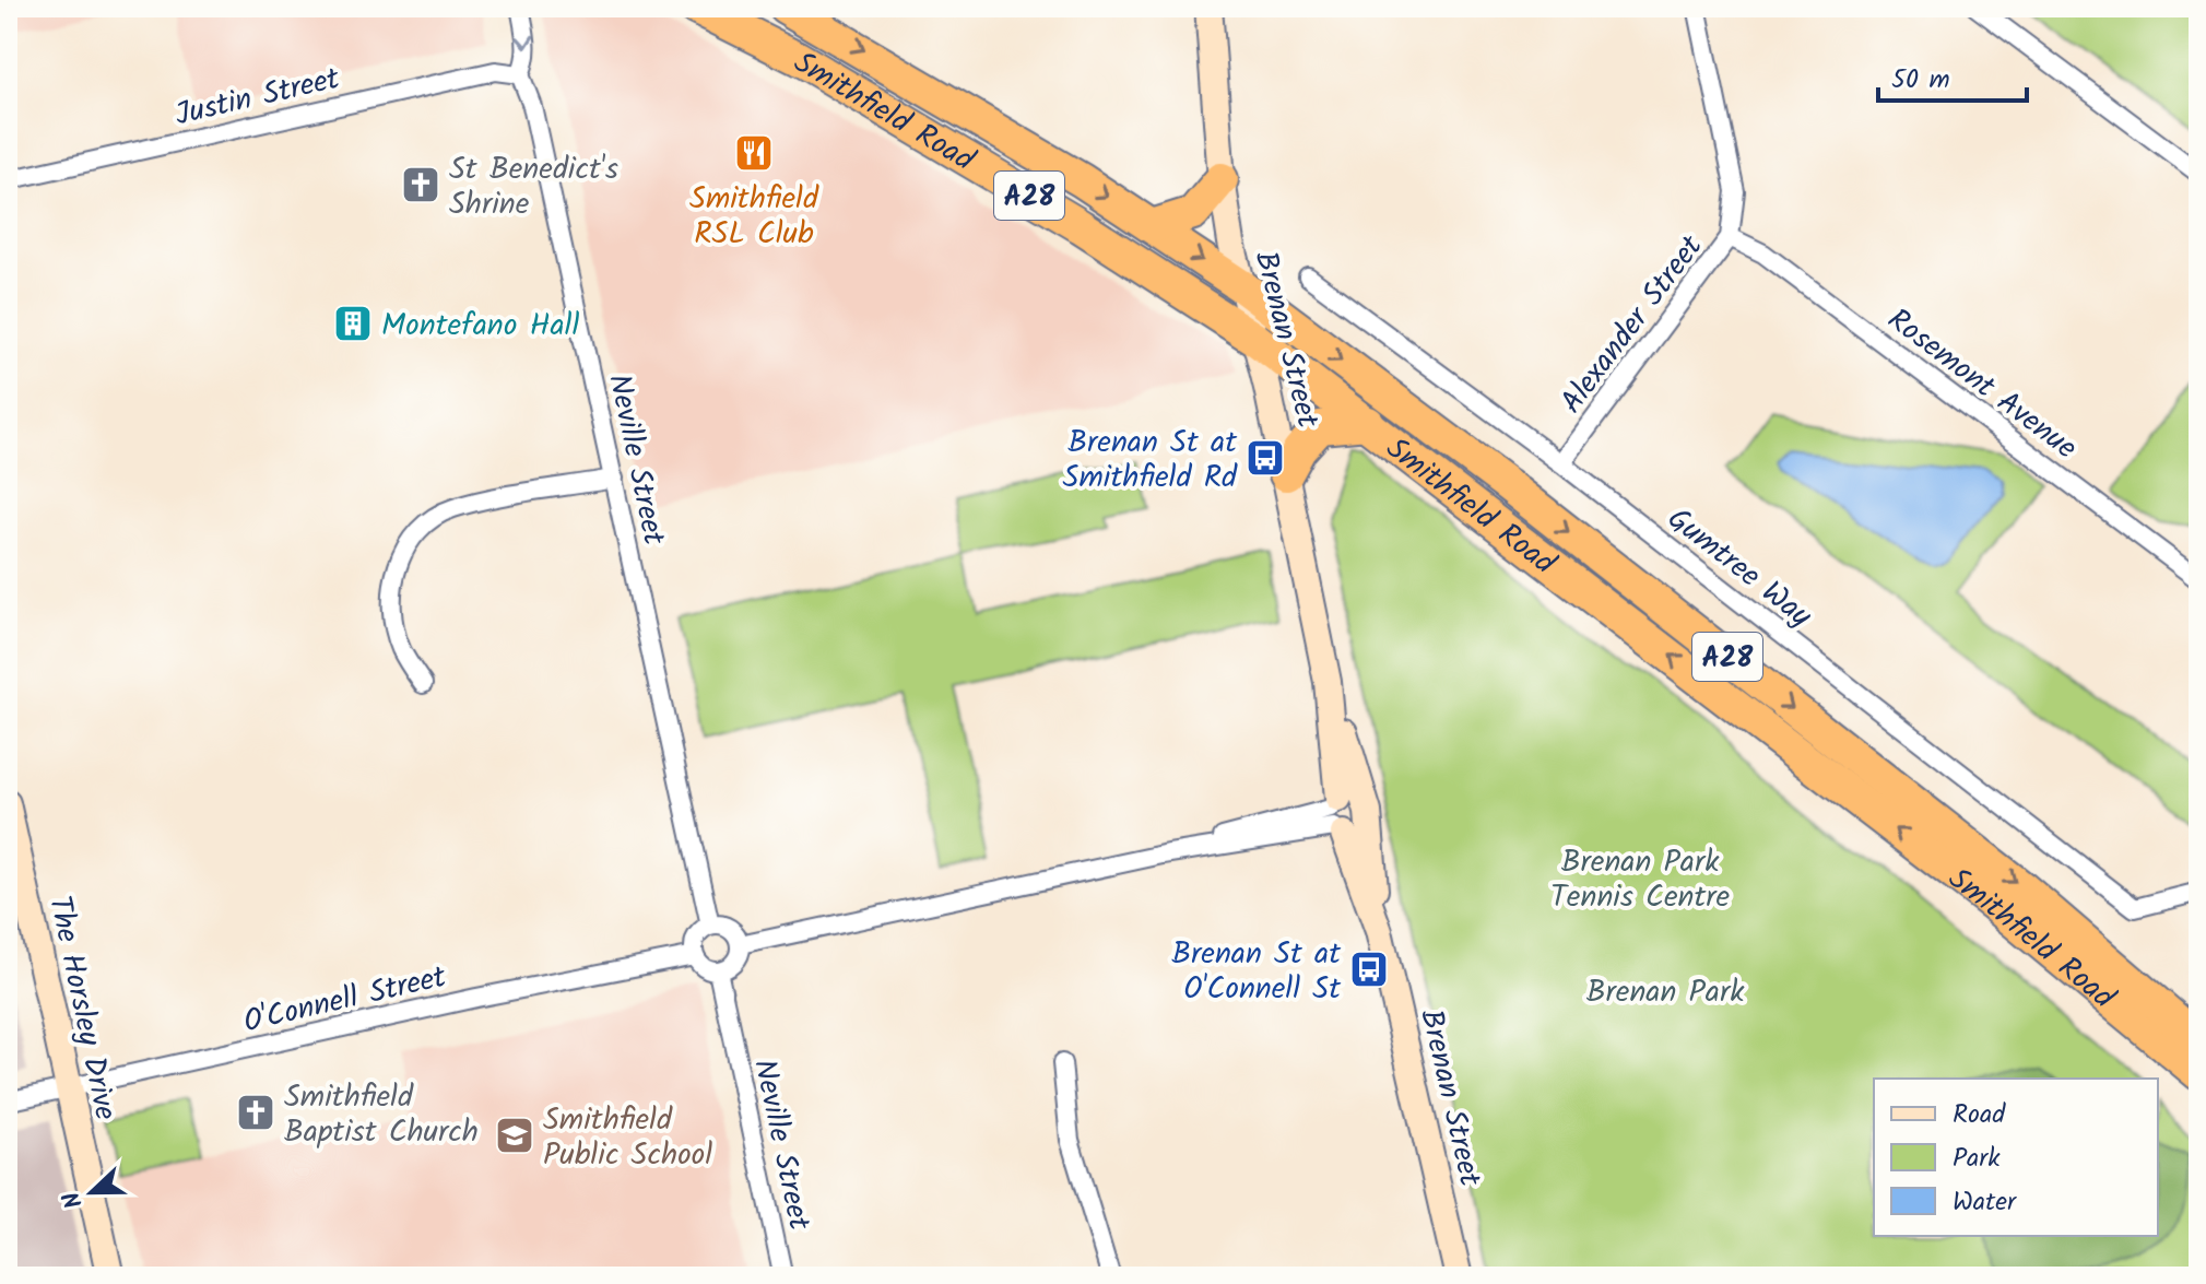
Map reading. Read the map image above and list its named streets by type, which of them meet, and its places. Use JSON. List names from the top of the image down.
{
  "streets": {
    "highway": ["Smithfield Road", "A28"],
    "street": [
      "Justin Street",
      "Alexander Street",
      "Brenan Street",
      "Rosemont Avenue",
      "Neville Street",
      "Gumtree Way",
      "O'Connell Street",
      "The Horsley Drive"
    ]
  },
  "crossings": [
    ["Justin Street", "Neville Street"],
    ["Smithfield Road", "Brenan Street"],
    ["Alexander Street", "Rosemont Avenue"],
    ["Alexander Street", "Gumtree Way"],
    ["Neville Street", "O'Connell Street"],
    ["O'Connell Street", "The Horsley Drive"]
  ],
  "parks": ["Brenan Park Tennis Centre", "Brenan Park"],
  "places": {
    "restaurant": ["Smithfield RSL Club"],
    "church": ["St Benedict's Shrine", "Smithfield Baptist Church"],
    "building": ["Montefano Hall"],
    "bus stop": ["Brenan St at Smithfield Rd", "Brenan St at O'Connell St"],
    "school or university": ["Smithfield Public School"]
  },
  "legend": ["Road", "Park", "Water"],
  "scale_bar": "50 m",
  "north": "left"
}
